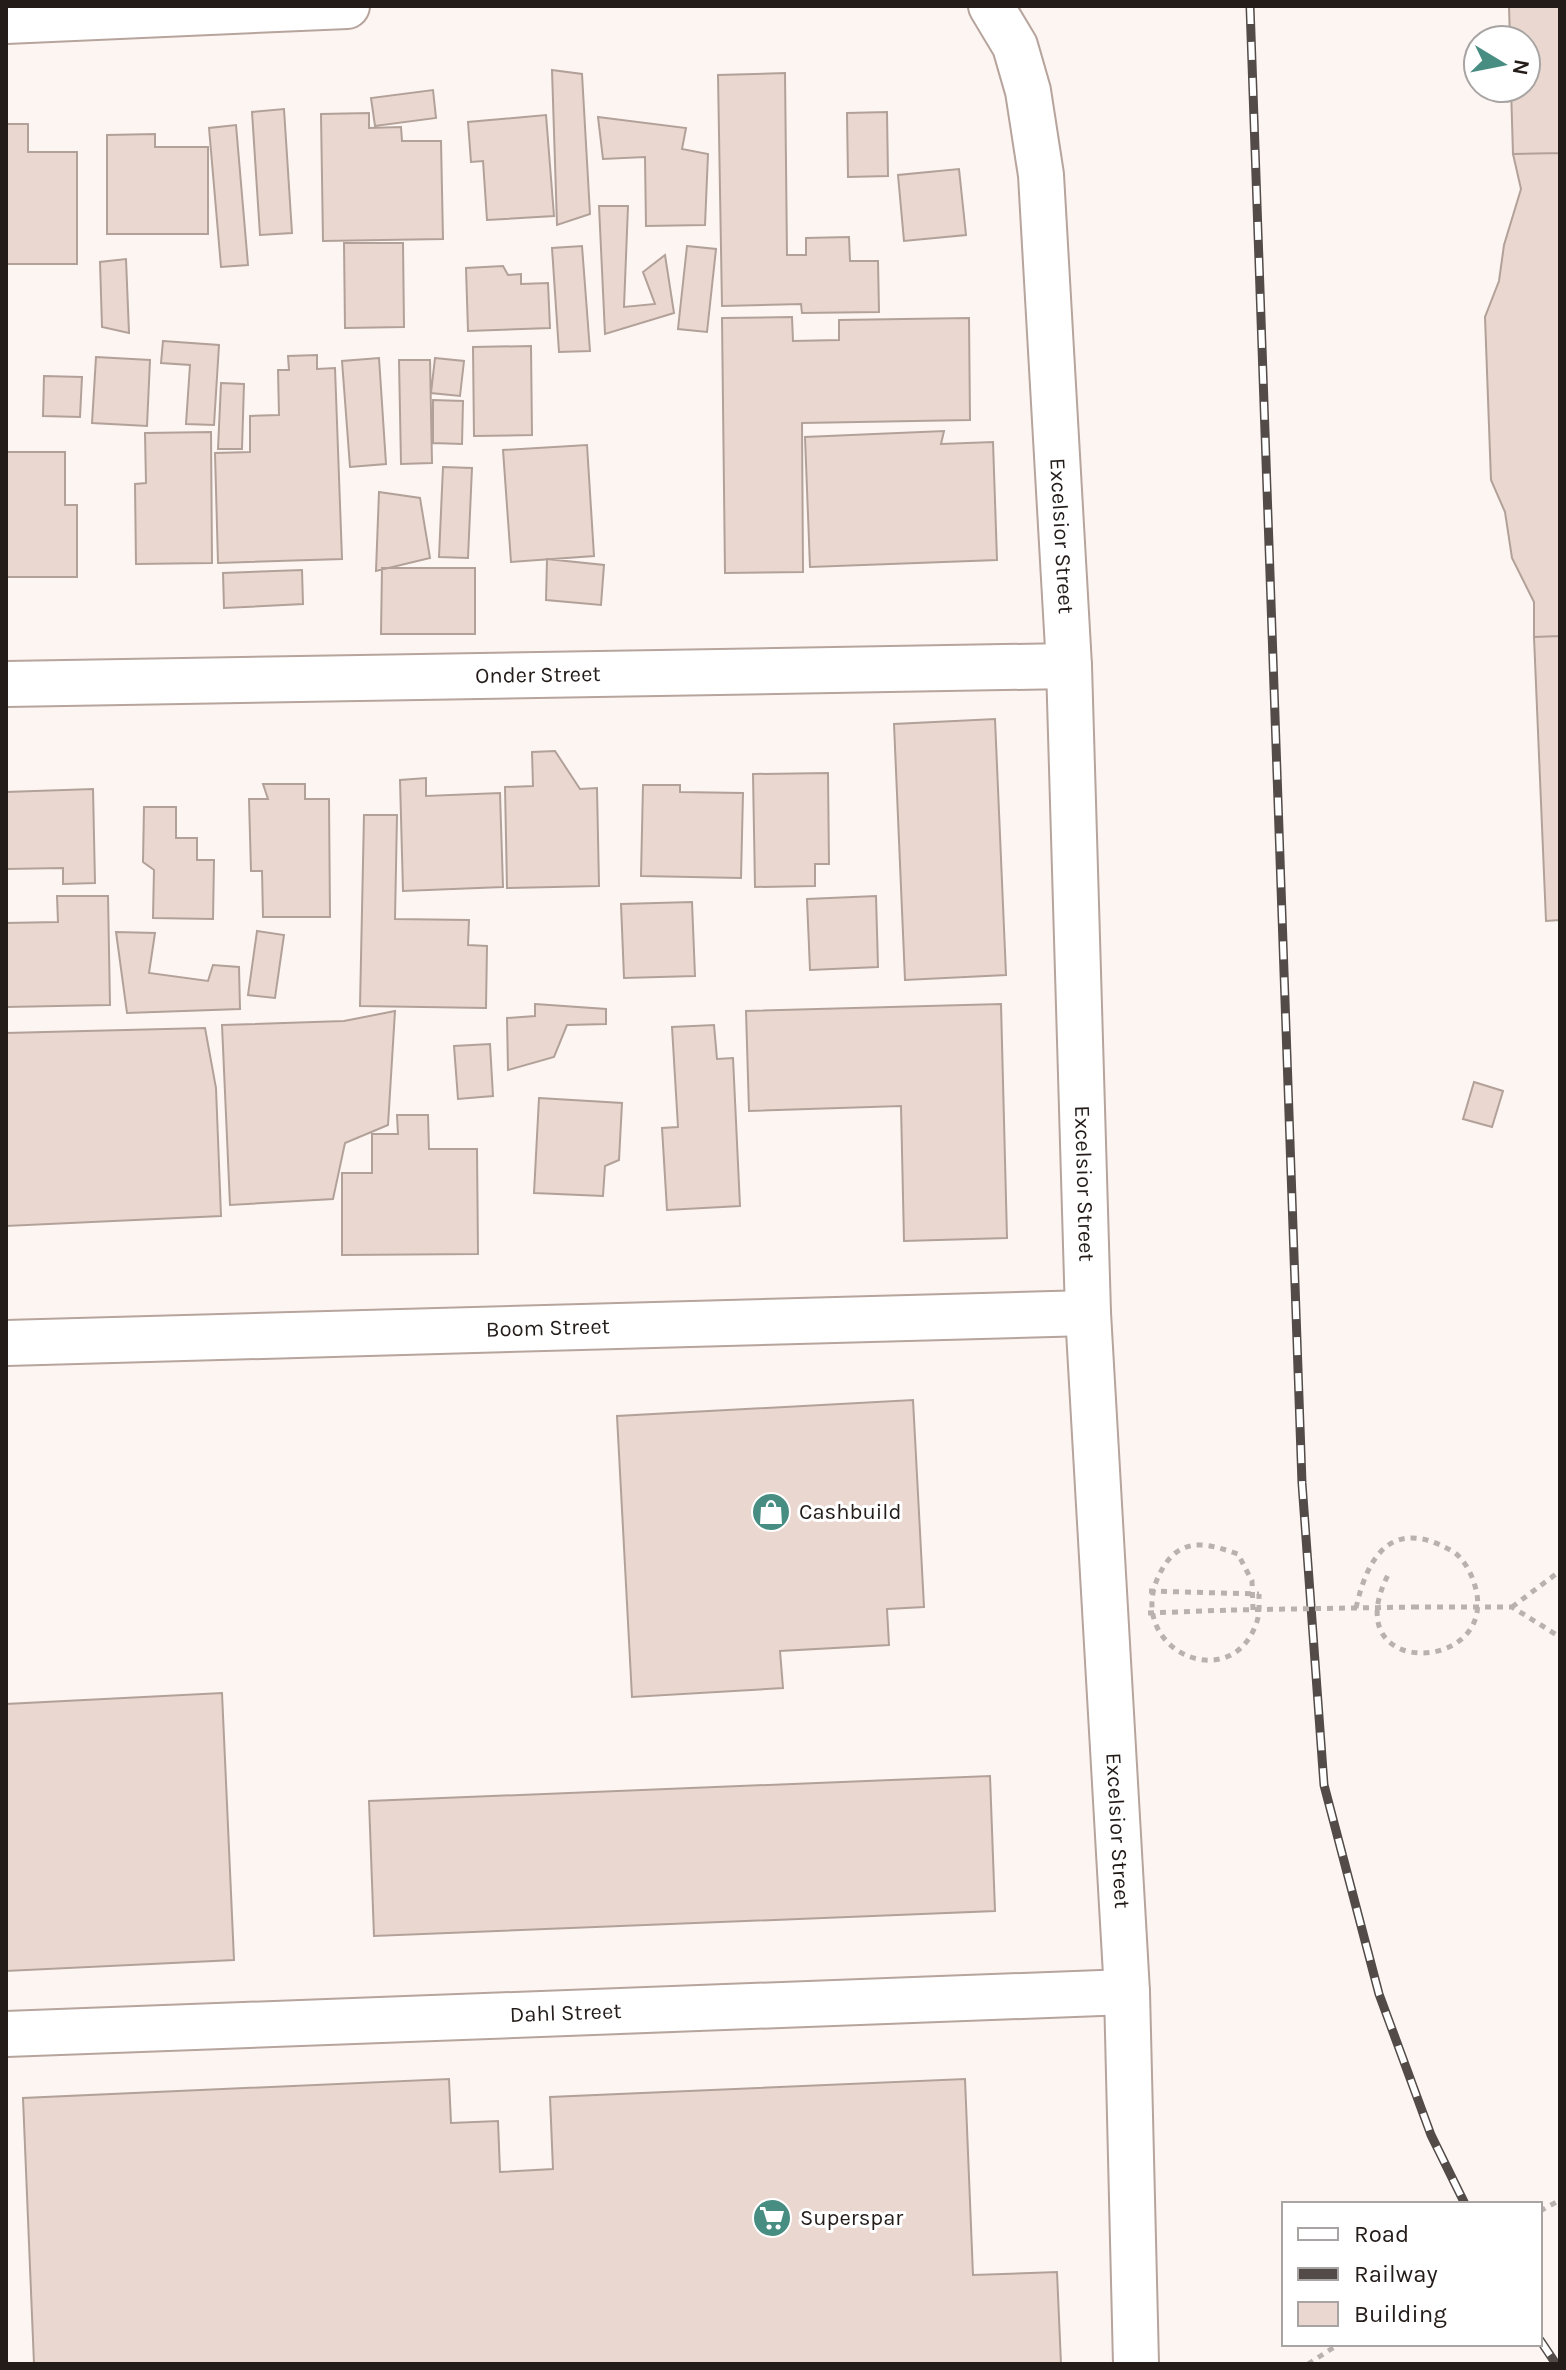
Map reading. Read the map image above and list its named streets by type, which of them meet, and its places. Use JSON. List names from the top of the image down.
{
  "streets": {
    "street": [
      "Excelsior Street",
      "Onder Street",
      "Boom Street",
      "Dahl Street"
    ]
  },
  "crossings": [
    ["Excelsior Street", "Onder Street"],
    ["Excelsior Street", "Boom Street"],
    ["Excelsior Street", "Dahl Street"]
  ],
  "places": {
    "shop": ["Cashbuild"],
    "supermarket": ["Superspar"]
  },
  "legend": ["Road", "Railway", "Building"],
  "north": "right"
}
